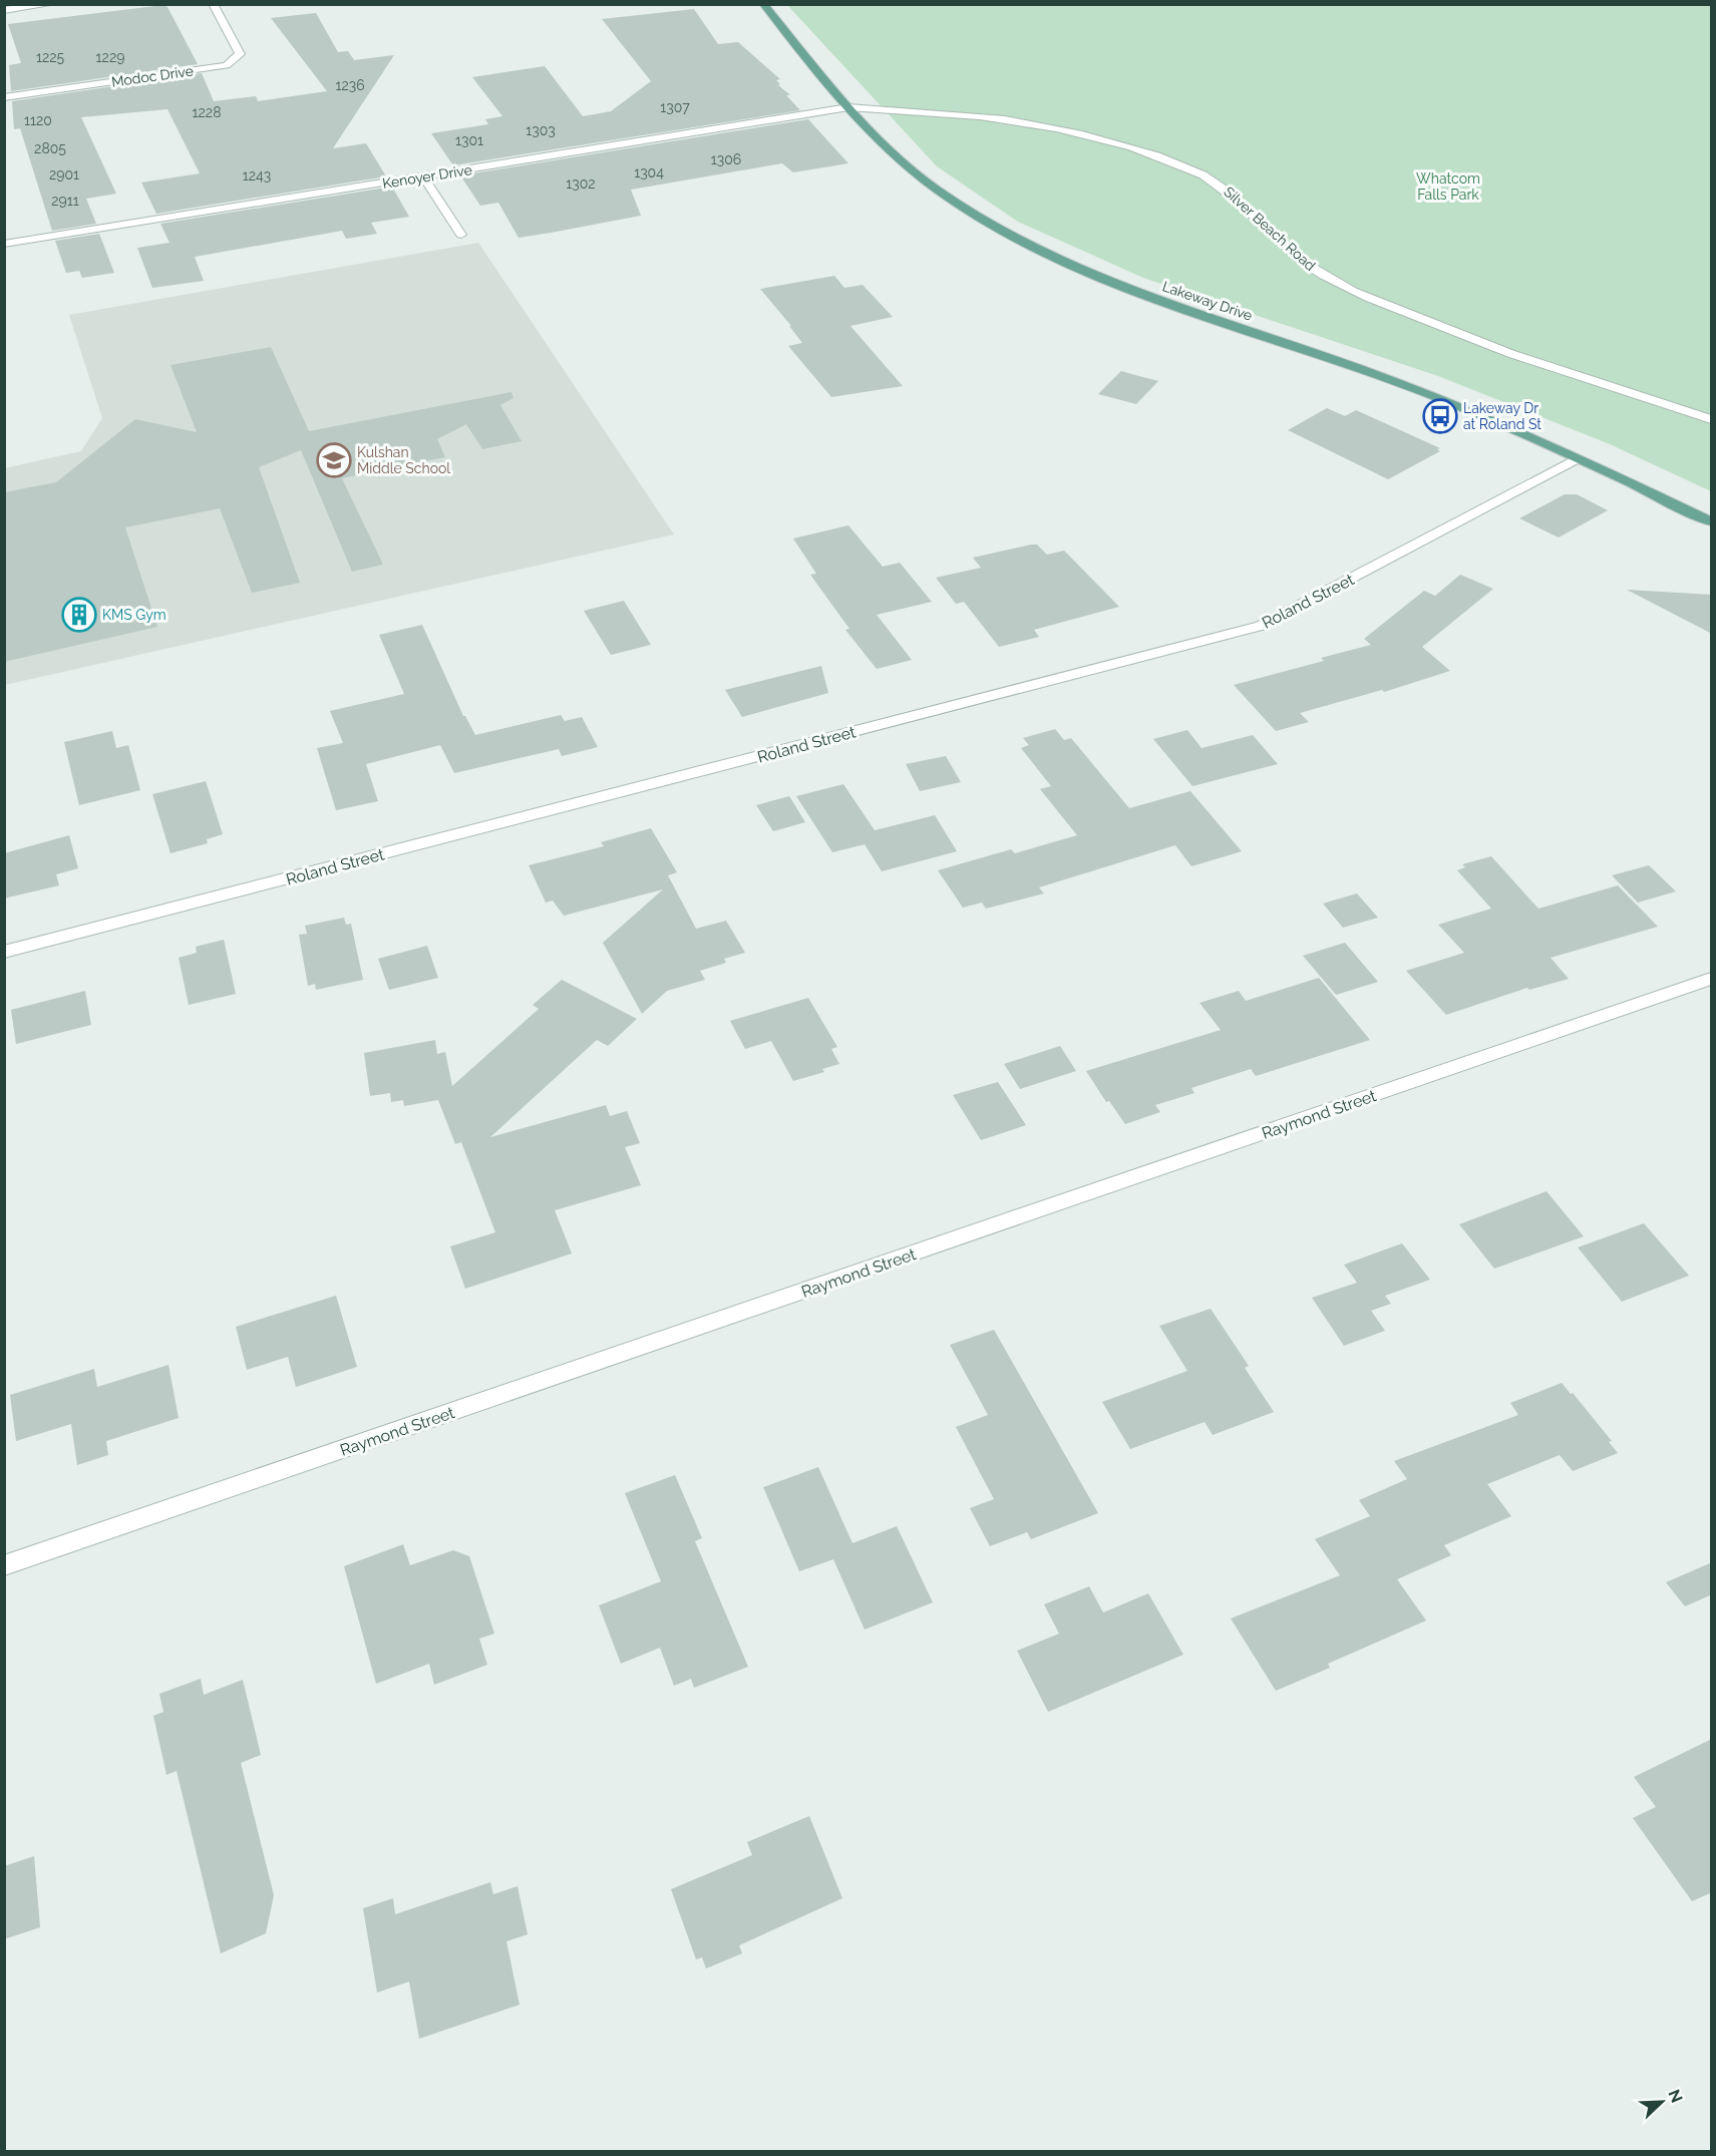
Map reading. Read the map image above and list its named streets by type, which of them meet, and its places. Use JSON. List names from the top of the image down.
{
  "streets": {
    "main road": ["Lakeway Drive"],
    "street": [
      "Modoc Drive",
      "Kenoyer Drive",
      "Silver Beach Road",
      "Roland Street",
      "Raymond Street"
    ]
  },
  "crossings": [
    ["Kenoyer Drive", "Silver Beach Road"],
    ["Kenoyer Drive", "Lakeway Drive"],
    ["Silver Beach Road", "Lakeway Drive"],
    ["Lakeway Drive", "Roland Street"]
  ],
  "parks": ["Whatcom Falls Park"],
  "places": {
    "bus stop": ["Lakeway Dr at Roland St"],
    "school or university": ["Kulshan Middle School"],
    "building": ["KMS Gym"]
  },
  "house_numbers": [
    "1225",
    "1229",
    "1236",
    "1307",
    "1228",
    "1120",
    "1303",
    "1301",
    "2805",
    "1306",
    "1304",
    "2901",
    "1243",
    "1302",
    "2911"
  ],
  "north": "top right"
}
